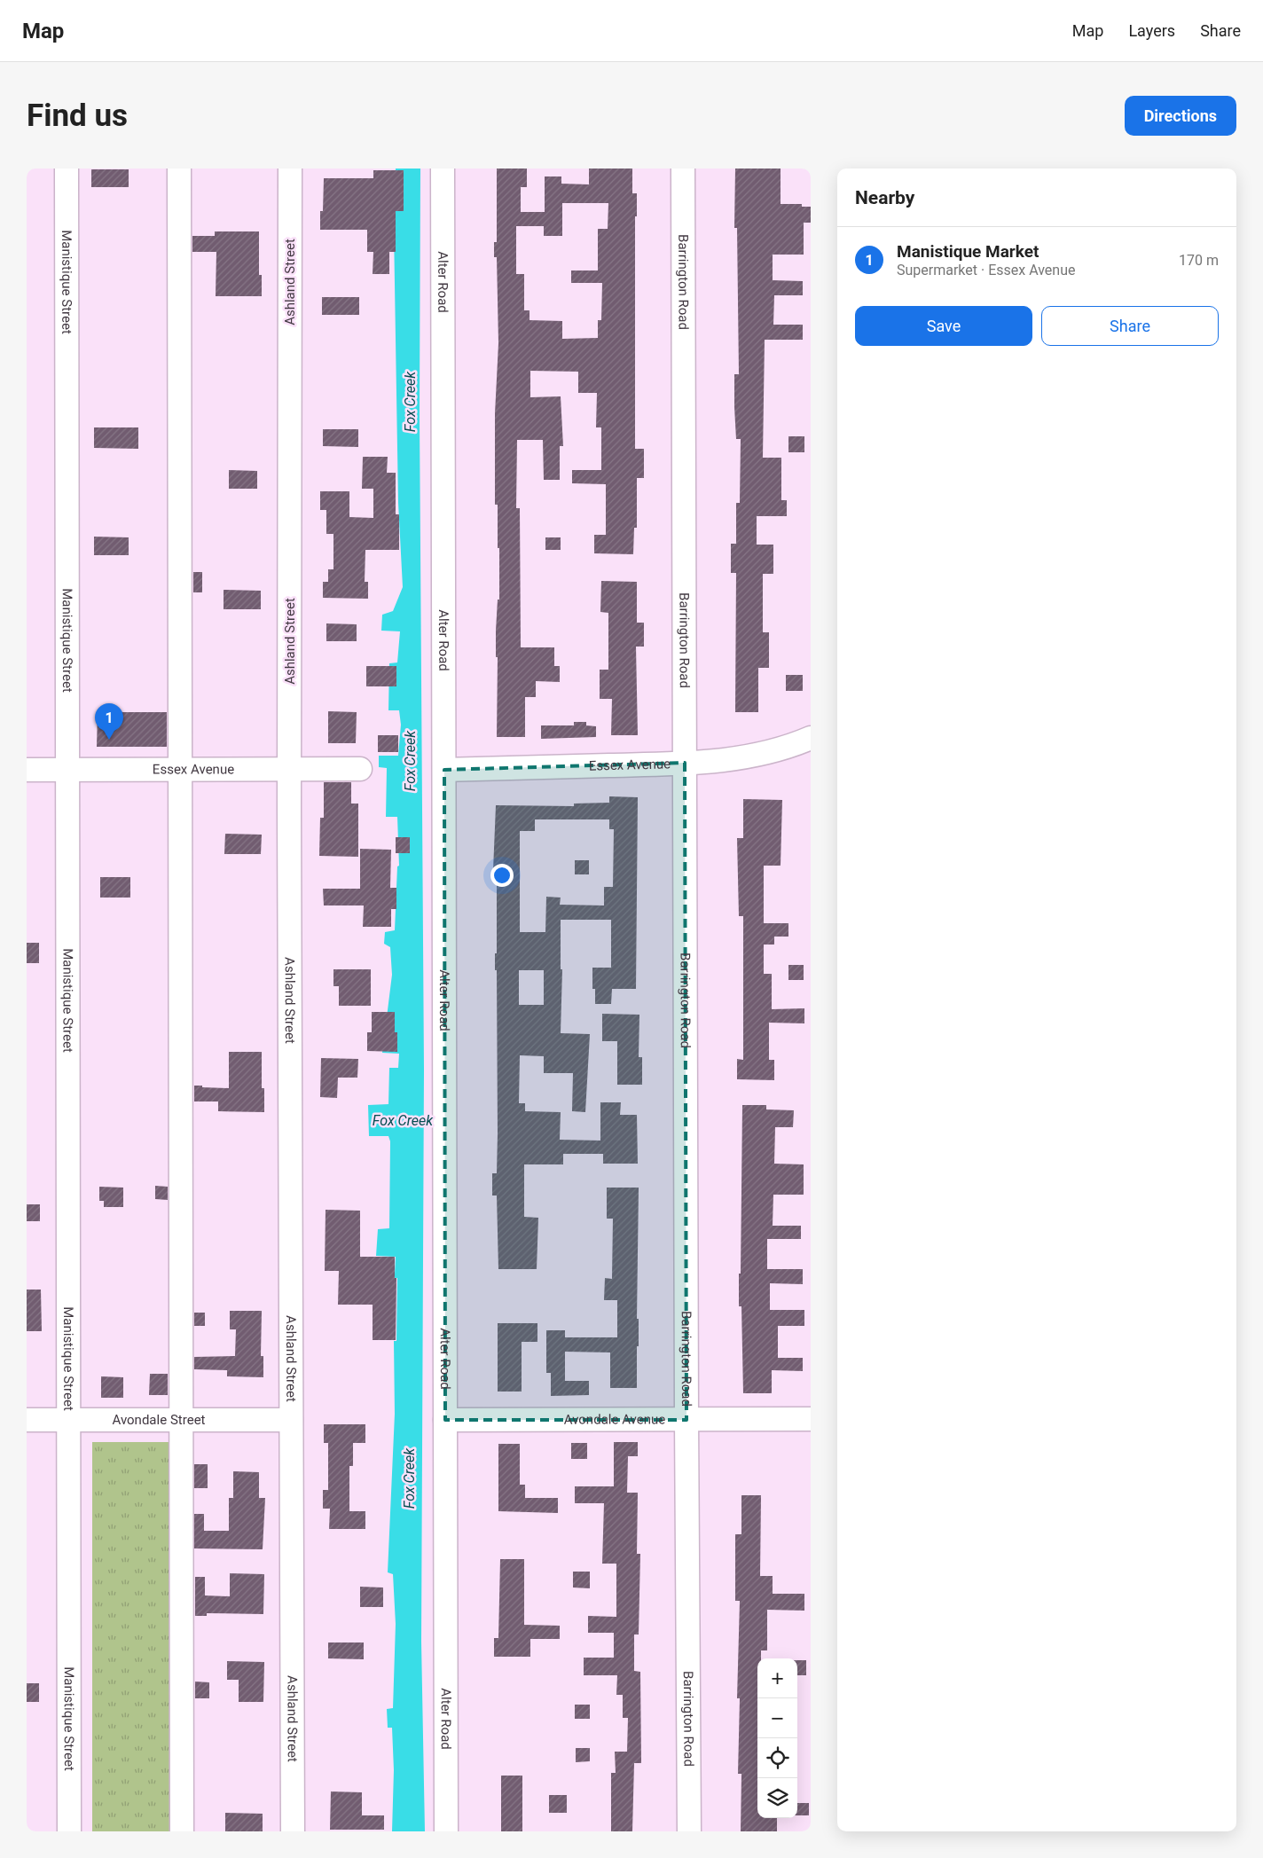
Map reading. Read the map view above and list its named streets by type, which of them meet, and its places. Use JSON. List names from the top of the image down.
{
  "streets": {
    "street": [
      "Manistique Street",
      "Ashland Street",
      "Alter Road",
      "Barrington Road",
      "Essex Avenue",
      "Avondale Avenue",
      "Avondale Street"
    ]
  },
  "crossings": [
    ["Manistique Street", "Essex Avenue"],
    ["Manistique Street", "Avondale Street"],
    ["Ashland Street", "Essex Avenue"],
    ["Ashland Street", "Avondale Street"],
    ["Alter Road", "Essex Avenue"],
    ["Alter Road", "Avondale Avenue"],
    ["Barrington Road", "Essex Avenue"],
    ["Barrington Road", "Avondale Avenue"]
  ],
  "water": ["Fox Creek"],
  "page": {
    "header": "Map",
    "nav": ["Map", "Layers", "Share"],
    "buttons": [
      "Directions",
      ["Save", "Share"]
    ],
    "title": "Find us",
    "heading": "Nearby",
    "list": [
      {
        "mark": "1",
        "name": "Manistique Market",
        "note": "Supermarket · Essex Avenue",
        "value": "170 m"
      }
    ],
    "pins": "1",
    "map_buttons": ["+", "−"]
  }
}
